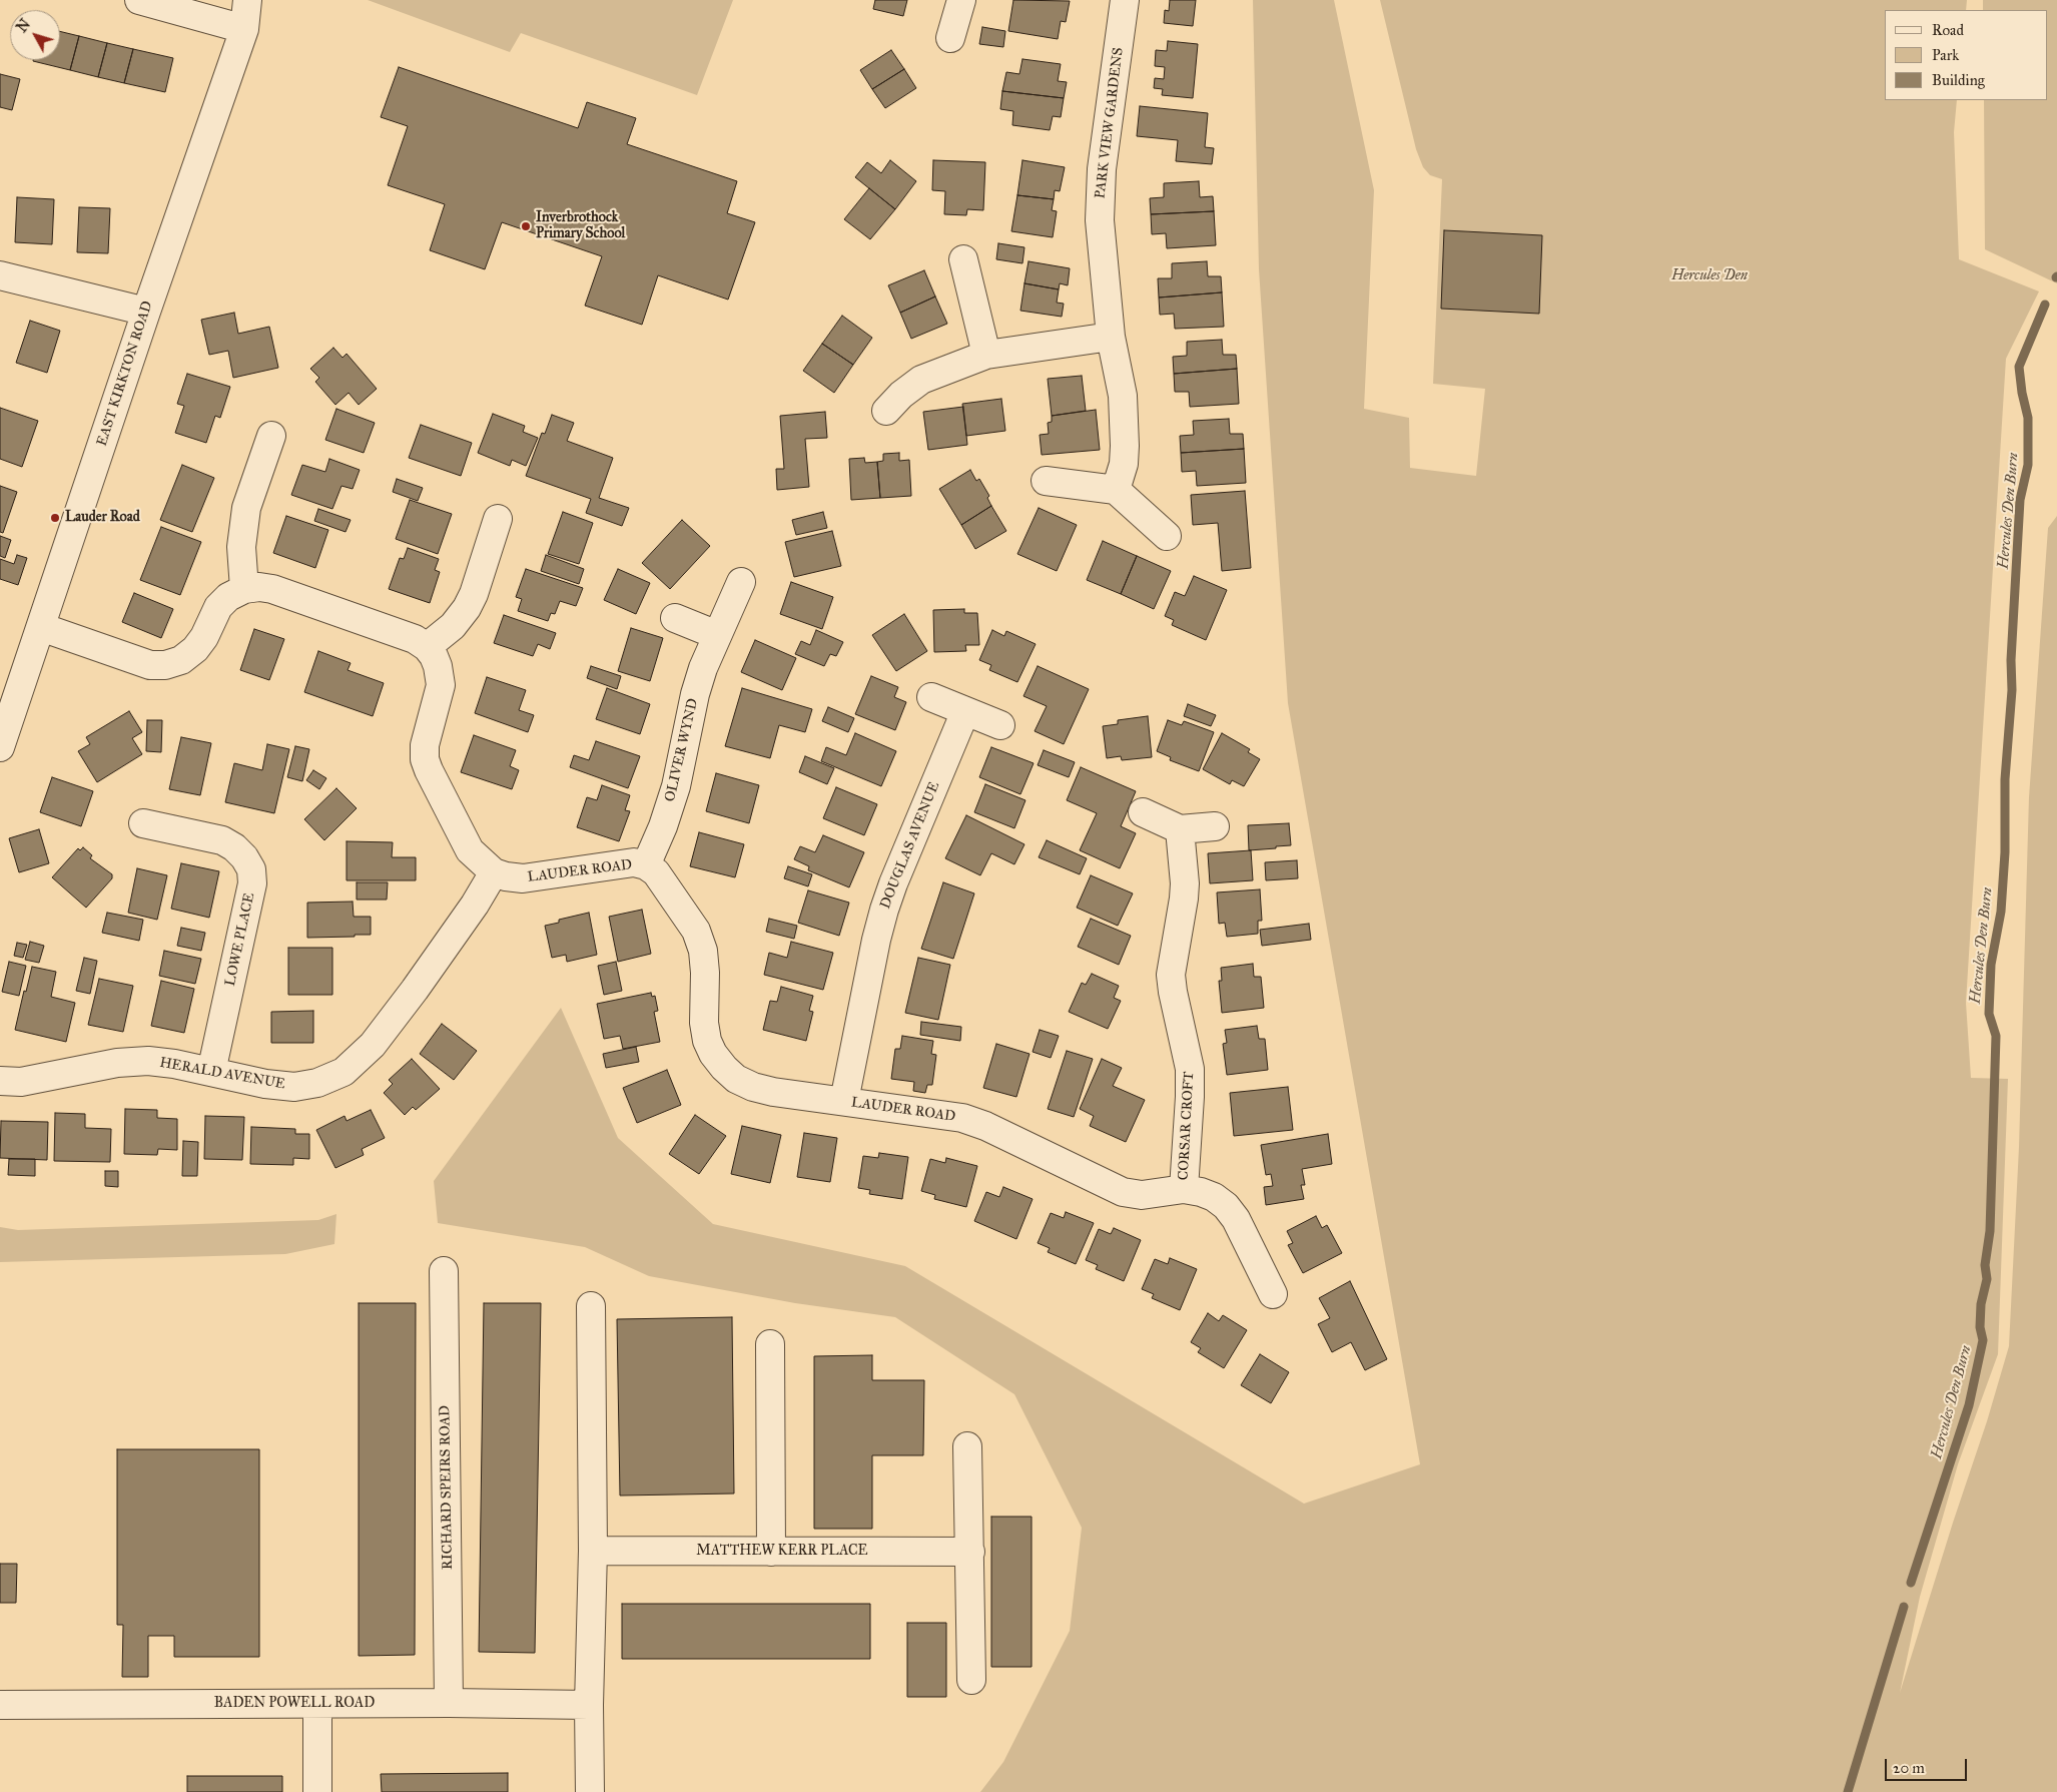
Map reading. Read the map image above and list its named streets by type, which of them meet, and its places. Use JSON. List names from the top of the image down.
{
  "streets": {
    "street": [
      "PARK VIEW GARDENS",
      "EAST KIRKTON ROAD",
      "OLIVER WYND",
      "DOUGLAS AVENUE",
      "LAUDER ROAD",
      "LOWE PLACE",
      "HERALD AVENUE",
      "CORSAR CROFT",
      "RICHARD SPEIRS ROAD",
      "MATTHEW KERR PLACE",
      "BADEN POWELL ROAD"
    ]
  },
  "crossings": [
    ["OLIVER WYND", "LAUDER ROAD"],
    ["DOUGLAS AVENUE", "LAUDER ROAD"],
    ["LAUDER ROAD", "HERALD AVENUE"],
    ["LAUDER ROAD", "CORSAR CROFT"],
    ["LOWE PLACE", "HERALD AVENUE"],
    ["RICHARD SPEIRS ROAD", "BADEN POWELL ROAD"]
  ],
  "water": ["Hercules Den Burn"],
  "parks": ["Hercules Den"],
  "places": ["Inverbrothock Primary School", "Lauder Road"],
  "legend": ["Road", "Park", "Building"],
  "scale_bar": "20 m",
  "north": "top left"
}
